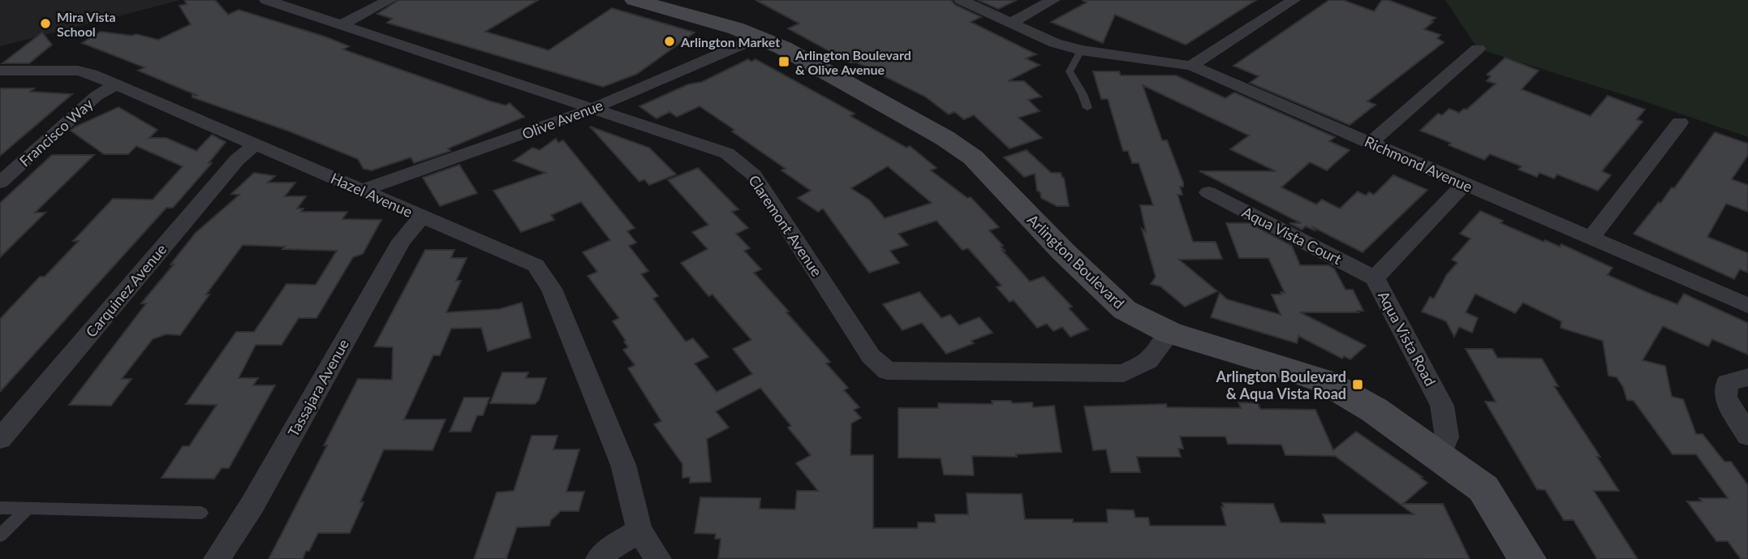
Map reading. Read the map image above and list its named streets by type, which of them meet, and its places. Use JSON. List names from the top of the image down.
{
  "streets": {
    "main road": ["Arlington Boulevard"],
    "street": [
      "Olive Avenue",
      "Francisco Way",
      "Richmond Avenue",
      "Hazel Avenue",
      "Claremont Avenue",
      "Aqua Vista Court",
      "Carquinez Avenue",
      "Aqua Vista Road",
      "Tassajara Avenue"
    ]
  },
  "crossings": [
    ["Olive Avenue", "Hazel Avenue"],
    ["Olive Avenue", "Claremont Avenue"],
    ["Olive Avenue", "Arlington Boulevard"],
    ["Francisco Way", "Hazel Avenue"],
    ["Richmond Avenue", "Aqua Vista Road"],
    ["Hazel Avenue", "Carquinez Avenue"],
    ["Hazel Avenue", "Tassajara Avenue"],
    ["Claremont Avenue", "Arlington Boulevard"],
    ["Aqua Vista Court", "Aqua Vista Road"],
    ["Arlington Boulevard", "Aqua Vista Road"]
  ],
  "places": {
    "other": ["Mira Vista School", "Arlington Market"],
    "transit": ["Arlington Boulevard & Olive Avenue", "Arlington Boulevard & Aqua Vista Road"]
  }
}
